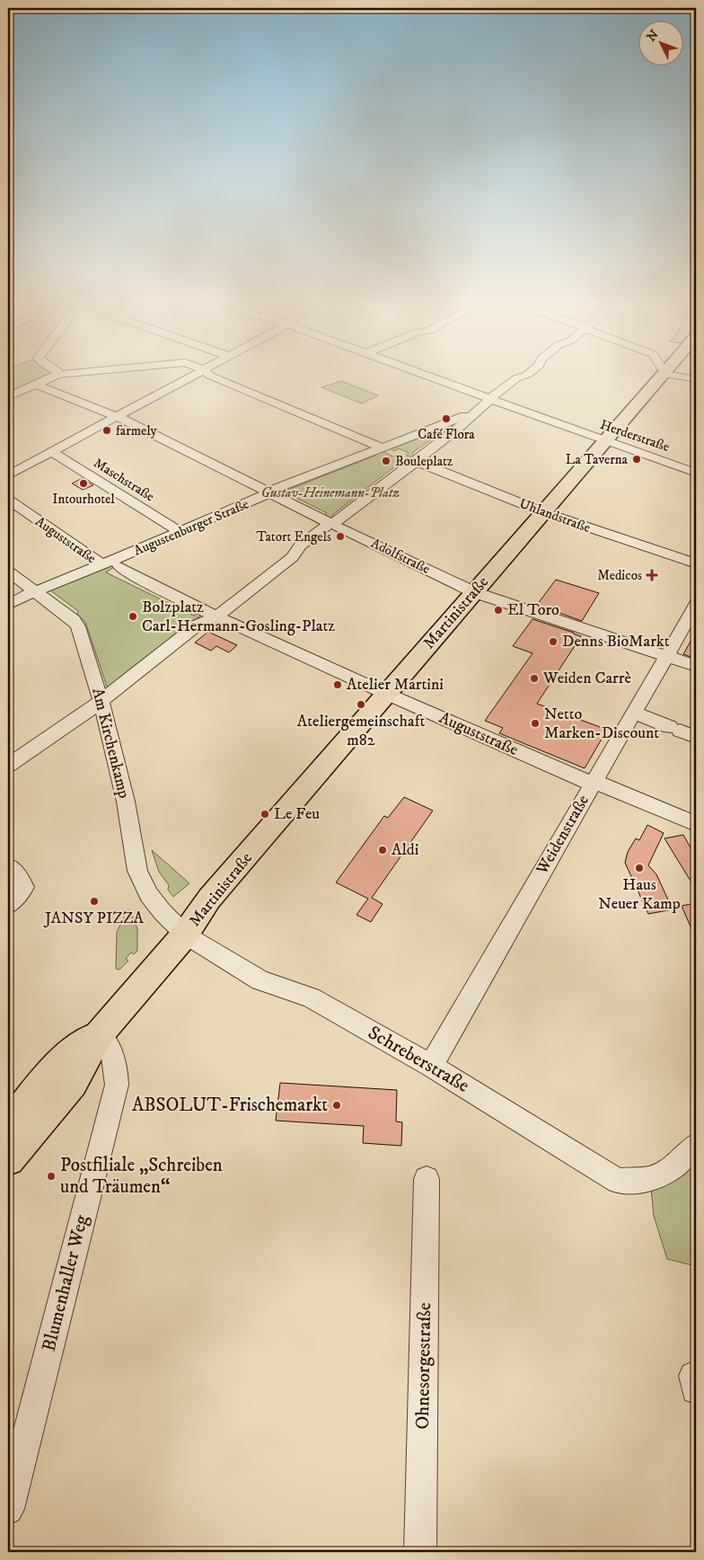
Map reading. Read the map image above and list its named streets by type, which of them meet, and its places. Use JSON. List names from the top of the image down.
{
  "streets": {
    "main road": ["Martinistraße"],
    "street": [
      "Herderstraße",
      "Maschstraße",
      "Uhlandstraße",
      "Augustenburger Straße",
      "Auguststraße",
      "Adolfstraße",
      "Am Kirchenkamp",
      "Weidenstraße",
      "Schreberstraße",
      "Blumenhaller Weg",
      "Ohnesorgestraße"
    ]
  },
  "crossings": [
    ["Herderstraße", "Martinistraße"],
    ["Maschstraße", "Augustenburger Straße"],
    ["Uhlandstraße", "Martinistraße"],
    ["Augustenburger Straße", "Auguststraße"],
    ["Augustenburger Straße", "Adolfstraße"],
    ["Augustenburger Straße", "Am Kirchenkamp"],
    ["Auguststraße", "Martinistraße"],
    ["Auguststraße", "Weidenstraße"],
    ["Adolfstraße", "Martinistraße"],
    ["Adolfstraße", "Weidenstraße"],
    ["Martinistraße", "Am Kirchenkamp"],
    ["Martinistraße", "Schreberstraße"],
    ["Martinistraße", "Blumenhaller Weg"],
    ["Am Kirchenkamp", "Schreberstraße"],
    ["Weidenstraße", "Schreberstraße"]
  ],
  "parks": ["Gustav-Heinemann-Platz"],
  "places": {
    "other": [
      "Café Flora",
      "farmely",
      "La Taverna",
      "Bouleplatz",
      "Intourhotel",
      "Tatort Engels",
      "El Toro",
      "Bolzplatz Carl-Hermann-Gosling-Platz",
      "Denns BioMarkt",
      "Weiden Carrè",
      "Atelier Martini",
      "Ateliergemeinschaft m82",
      "Netto Marken-Discount",
      "Le Feu",
      "Aldi",
      "Haus Neuer Kamp",
      "JANSY PIZZA",
      "ABSOLUT-Frischemarkt",
      "Postfiliale „Schreiben und Träumen“"
    ],
    "health": ["Medicos"]
  },
  "north": "top left"
}
